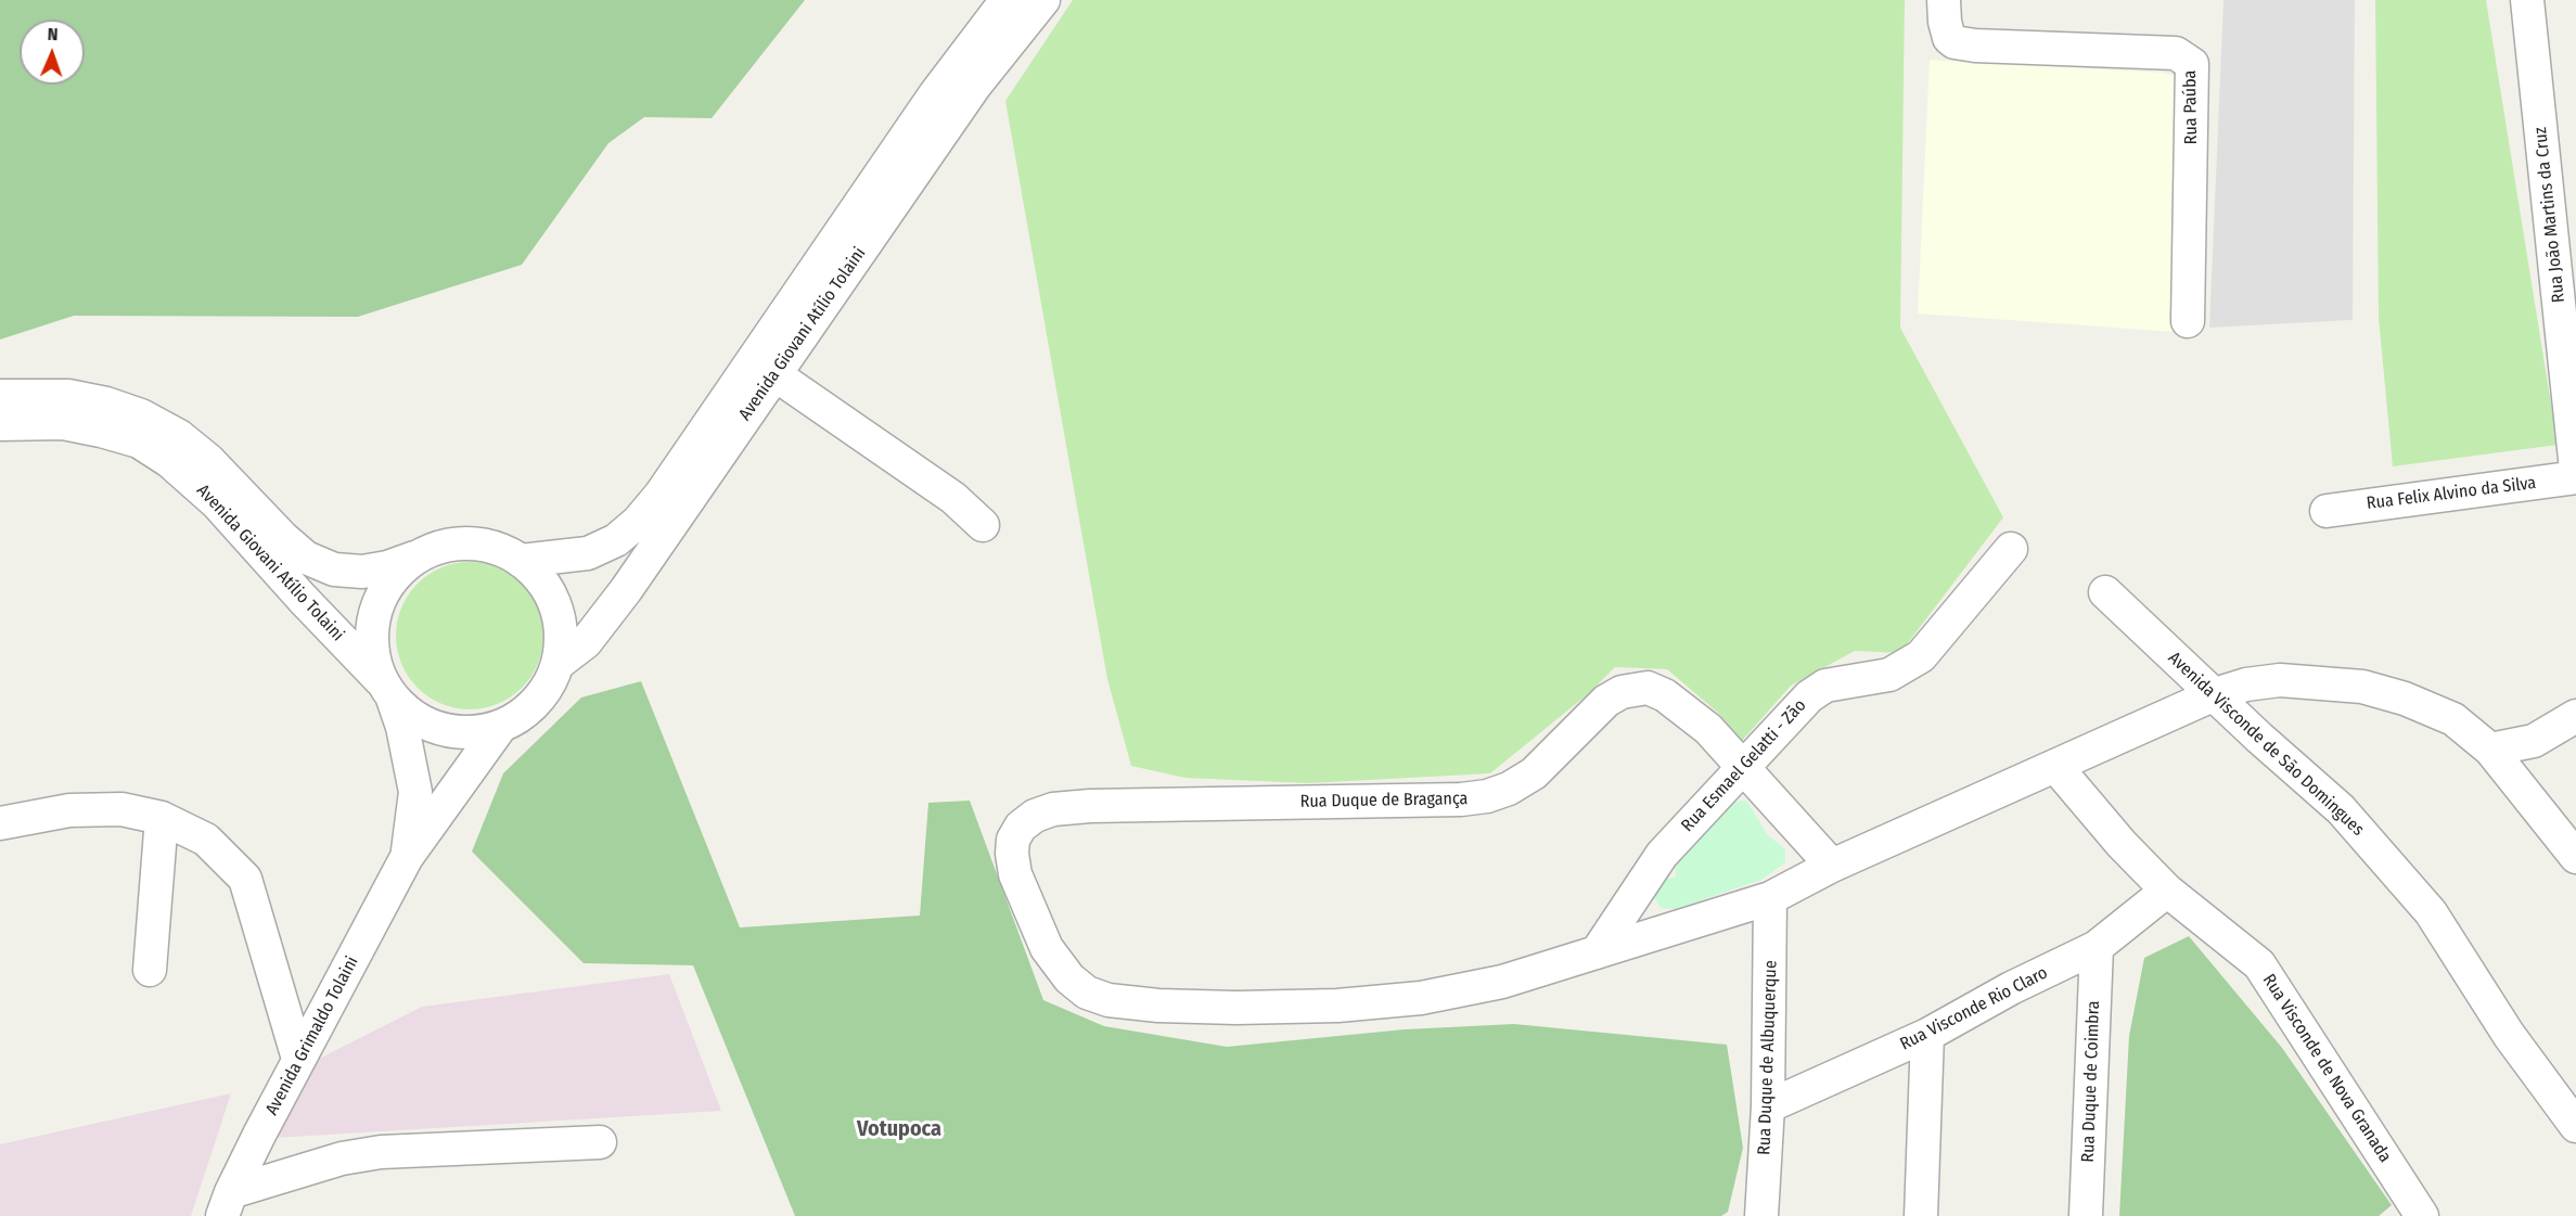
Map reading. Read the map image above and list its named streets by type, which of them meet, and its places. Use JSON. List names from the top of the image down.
{
  "streets": {
    "street": [
      "Rua Paúba",
      "Rua João Martins da Cruz",
      "Avenida Giovani Atílio Tolaini",
      "Rua Felix Alvino da Silva",
      "Avenida Visconde de São Domingues",
      "Rua Esmael Gelatti - Zão",
      "Rua Duque de Bragança",
      "Rua Visconde Rio Claro",
      "Avenida Grimaldo Tolaini",
      "Rua Duque de Albuquerque",
      "Rua Visconde de Nova Granada",
      "Rua Duque de Coimbra"
    ]
  },
  "crossings": [
    ["Avenida Giovani Atílio Tolaini", "Avenida Grimaldo Tolaini"],
    ["Rua Esmael Gelatti - Zão", "Rua Duque de Bragança"],
    ["Rua Visconde Rio Claro", "Rua Duque de Albuquerque"],
    ["Rua Visconde Rio Claro", "Rua Visconde de Nova Granada"],
    ["Rua Visconde Rio Claro", "Rua Duque de Coimbra"]
  ],
  "districts": ["Votupoca"],
  "north": "top"
}
